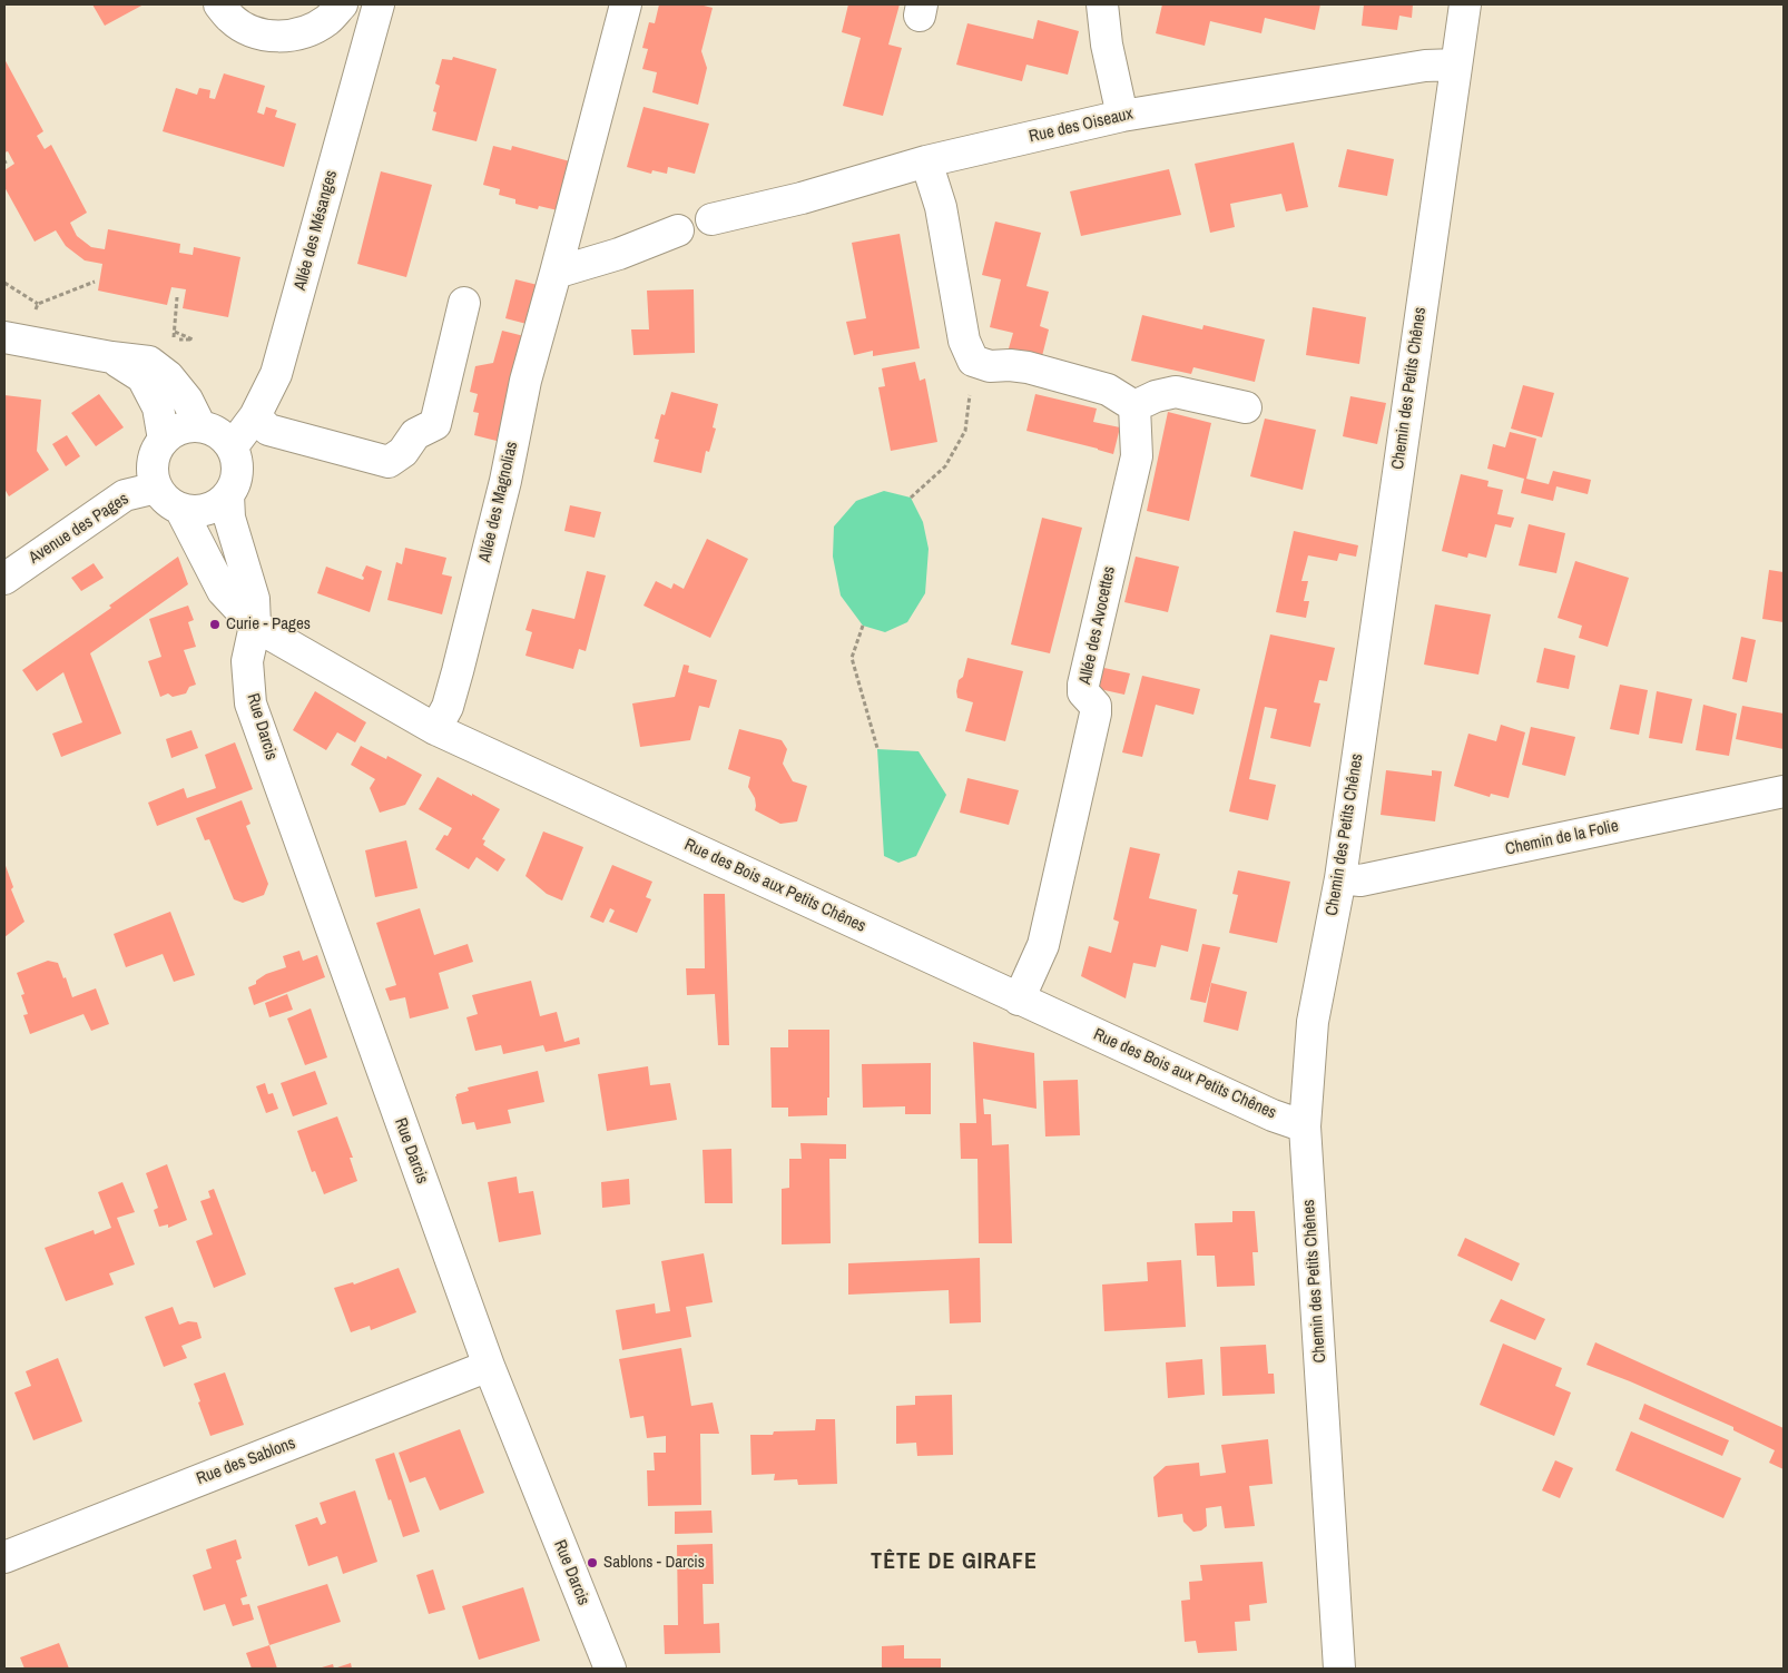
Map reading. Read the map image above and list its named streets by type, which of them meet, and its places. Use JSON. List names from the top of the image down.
{
  "streets": {
    "street": [
      "Rue des Oiseaux",
      "Allée des Mésanges",
      "Chemin des Petits Chênes",
      "Allée des Magnolias",
      "Avenue des Pages",
      "Allée des Avocettes",
      "Rue Darcis",
      "Chemin de la Folie",
      "Rue des Bois aux Petits Chênes",
      "Rue des Sablons"
    ]
  },
  "crossings": [
    ["Rue des Oiseaux", "Chemin des Petits Chênes"],
    ["Allée des Mésanges", "Avenue des Pages"],
    ["Allée des Mésanges", "Rue Darcis"],
    ["Chemin des Petits Chênes", "Chemin de la Folie"],
    ["Chemin des Petits Chênes", "Rue des Bois aux Petits Chênes"],
    ["Allée des Magnolias", "Rue des Bois aux Petits Chênes"],
    ["Avenue des Pages", "Rue Darcis"],
    ["Allée des Avocettes", "Rue des Bois aux Petits Chênes"],
    ["Rue Darcis", "Rue des Bois aux Petits Chênes"],
    ["Rue Darcis", "Rue des Sablons"]
  ],
  "districts": ["TÊTE DE GIRAFE"],
  "places": ["Curie - Pages", "Sablons - Darcis"]
}
